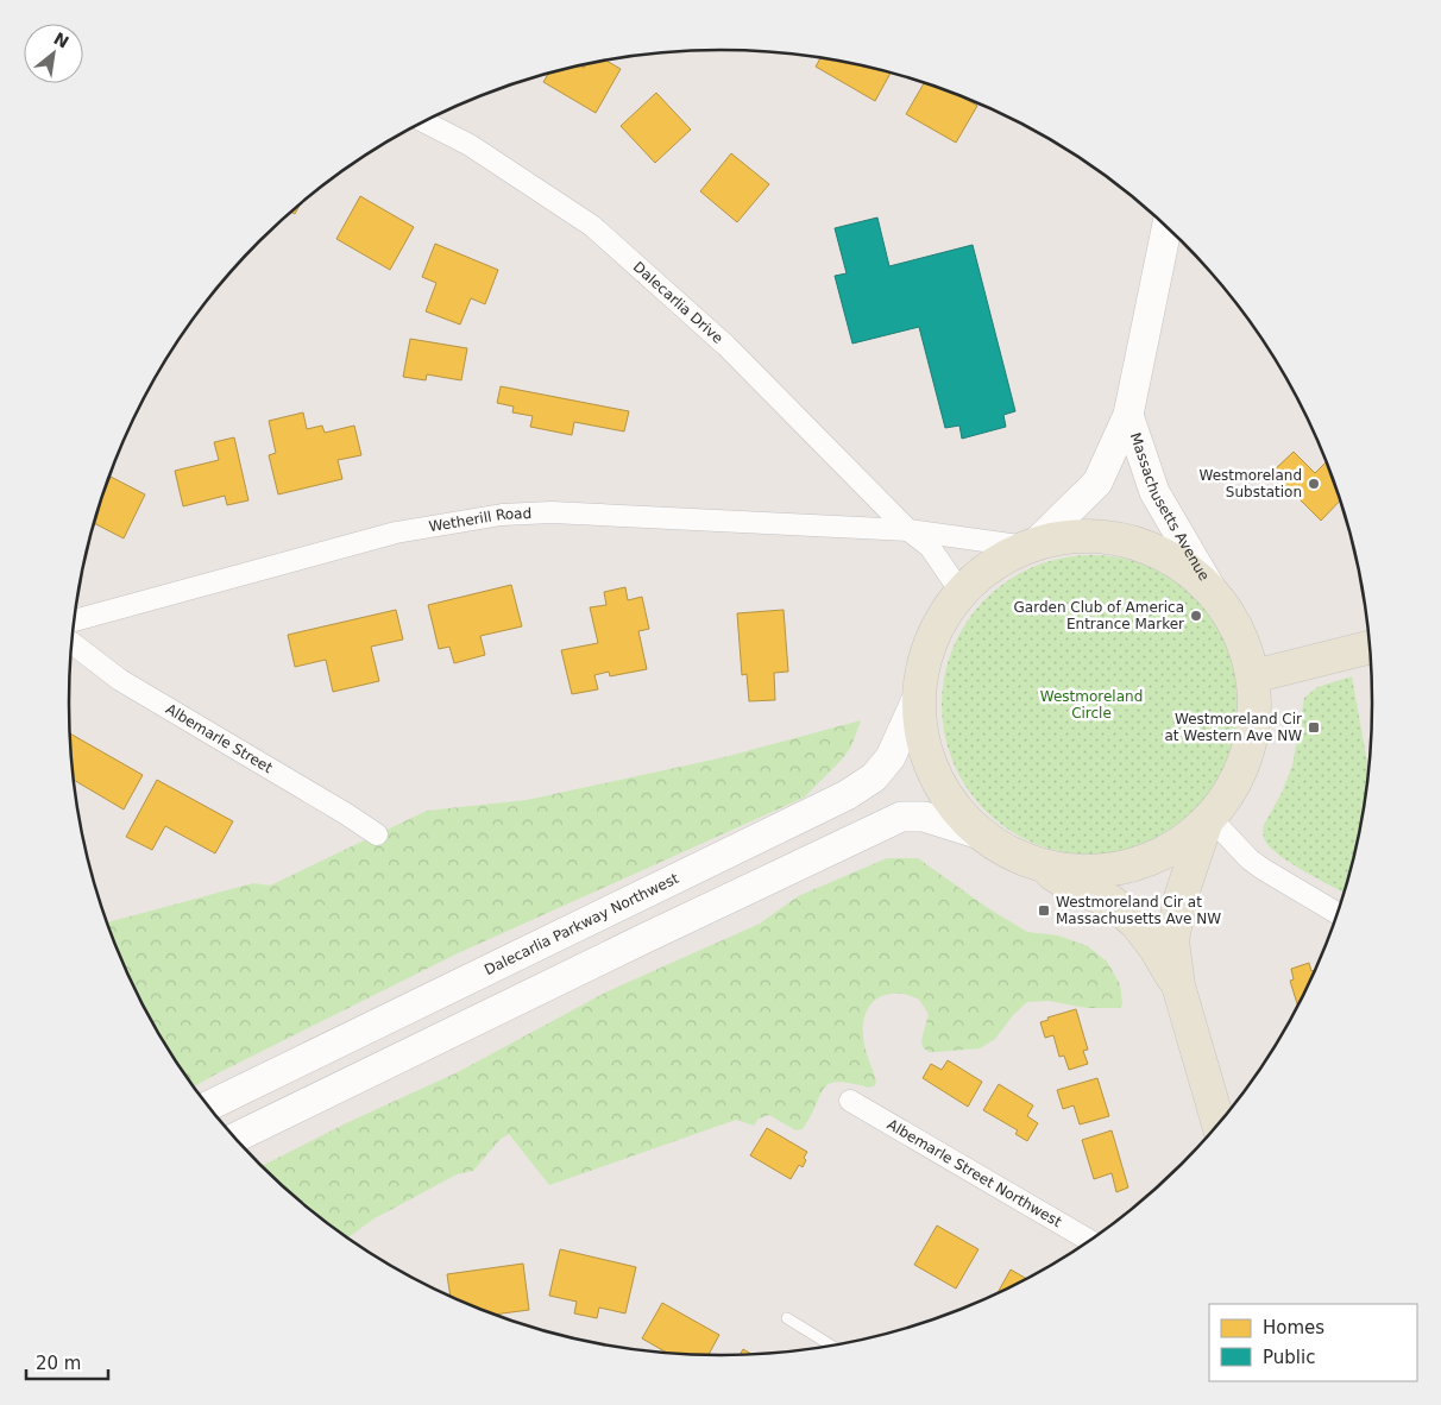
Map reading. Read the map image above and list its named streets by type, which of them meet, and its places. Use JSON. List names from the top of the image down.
{
  "streets": {
    "main road": ["Massachusetts Avenue", "Dalecarlia Parkway Northwest"],
    "street": [
      "Dalecarlia Drive",
      "Wetherill Road",
      "Albemarle Street",
      "Albemarle Street Northwest"
    ]
  },
  "crossings": [
    ["Dalecarlia Drive", "Wetherill Road"]
  ],
  "parks": ["Westmoreland Circle"],
  "places": {
    "other": ["Westmoreland Substation", "Garden Club of America Entrance Marker"],
    "transit": ["Westmoreland Cir at Western Ave NW", "Westmoreland Cir at Massachusetts Ave NW"]
  },
  "legend": ["Homes", "Public"],
  "scale_bar": "20 m",
  "north": "top right"
}
